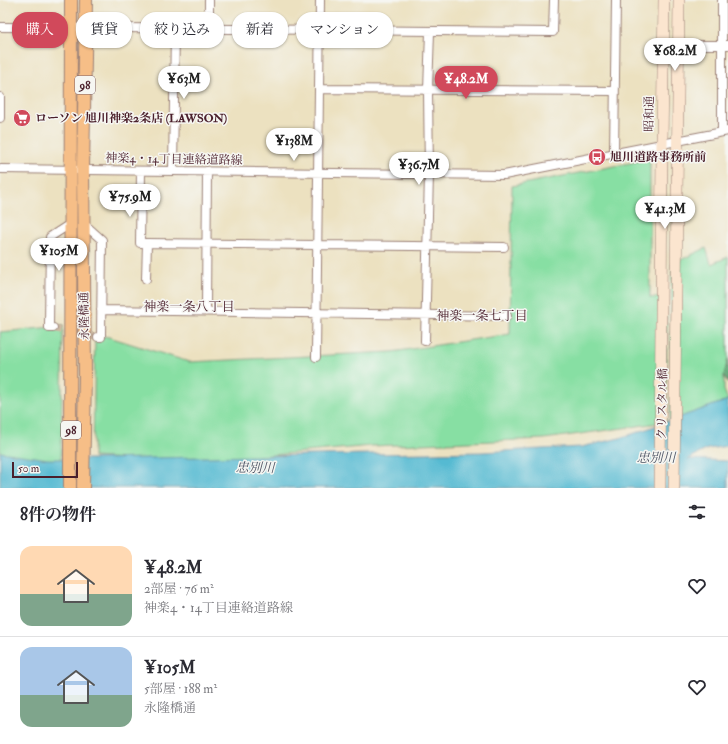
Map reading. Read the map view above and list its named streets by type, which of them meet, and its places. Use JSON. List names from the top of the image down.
{
  "streets": {
    "main road": ["98", "永隆橋通"],
    "street": ["昭和通", "神楽4・14丁目連絡道路線", "クリスタル橋"]
  },
  "crossings": [
    ["昭和通", "神楽4・14丁目連絡道路線"],
    ["昭和通", "クリスタル橋"],
    ["神楽4・14丁目連絡道路線", "永隆橋通"],
    ["神楽4・14丁目連絡道路線", "クリスタル橋"]
  ],
  "districts": ["神楽一条八丁目", "神楽一条七丁目"],
  "water": ["忠別川"],
  "places": {
    "supermarket": ["ローソン 旭川神楽2条店 (LAWSON)"],
    "bus stop": ["旭川道路事務所前"]
  },
  "scale_bar": "50 m",
  "page": {
    "chip": [
      "購入",
      "賃貸",
      "絞り込み",
      "新着",
      "マンション"
    ],
    "price": [
      "¥68.2M",
      "¥63M",
      "¥48.2M",
      "¥138M",
      "¥36.7M",
      "¥75.9M",
      "¥41.3M",
      "¥105M"
    ],
    "scale": "50 m",
    "heading": "8件の物件",
    "list": [
      {
        "name": "¥48.2M",
        "note": "2部屋 · 76 m² · 神楽4・14丁目連絡道路線"
      },
      {
        "name": "¥105M",
        "note": "5部屋 · 188 m² · 永隆橋通"
      }
    ]
  }
}
